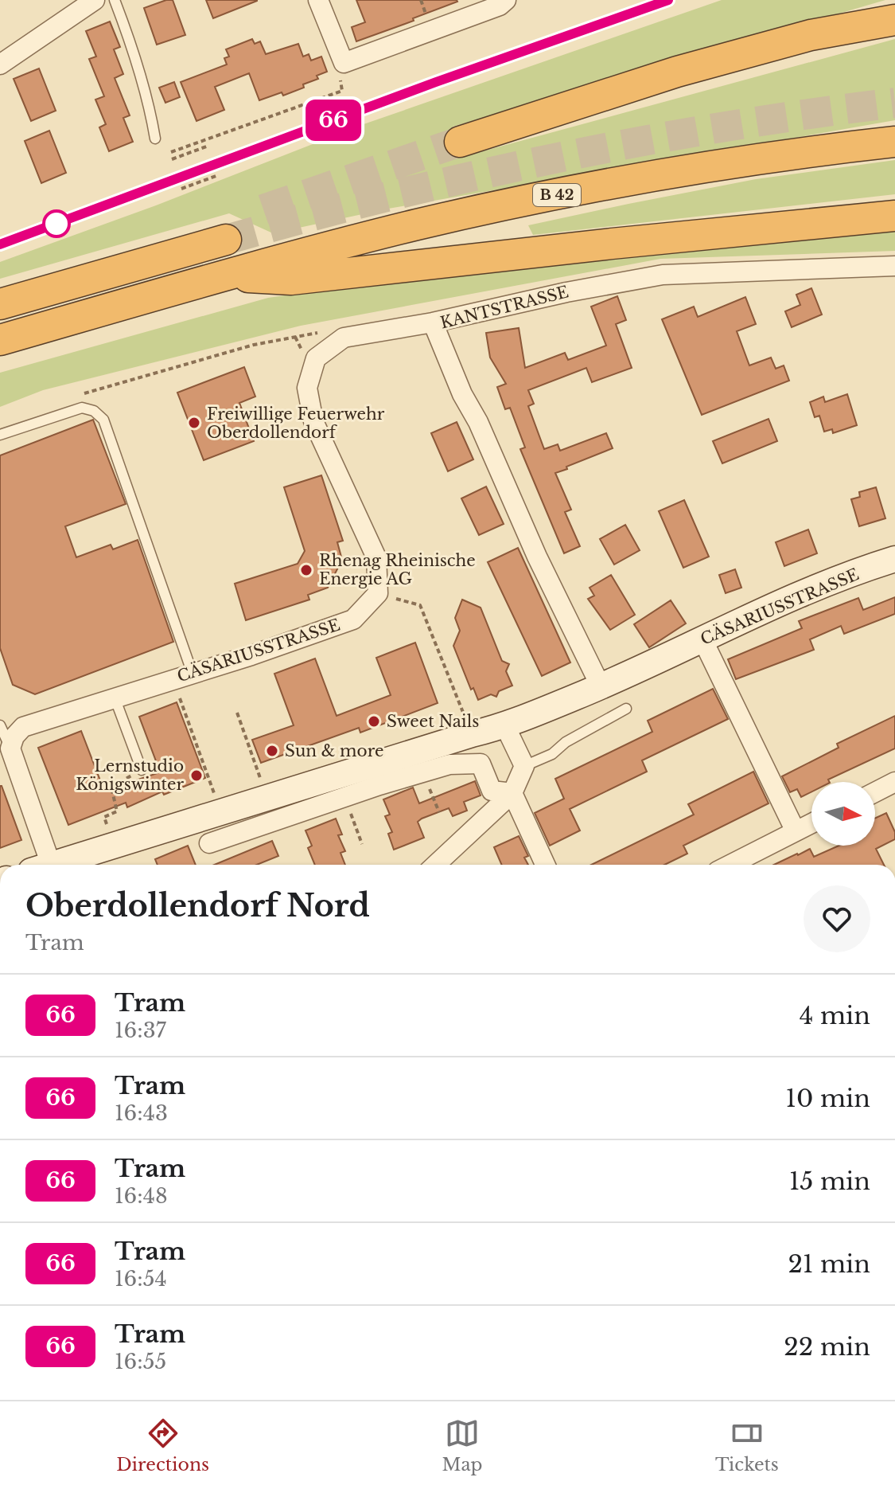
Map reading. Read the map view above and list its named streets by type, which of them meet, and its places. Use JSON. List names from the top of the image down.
{
  "streets": {
    "highway": ["B 42"],
    "main road": ["CÄSARIUSSTRASSE"],
    "street": ["KANTSTRASSE"]
  },
  "crossings": [
    ["KANTSTRASSE", "CÄSARIUSSTRASSE"]
  ],
  "places": [
    "Freiwillige Feuerwehr Oberdollendorf",
    "Rhenag Rheinische Energie AG",
    "Sweet Nails",
    "Sun & more",
    "Lernstudio Königswinter"
  ],
  "lines": ["tram line 66"],
  "north": "right",
  "page": {
    "on_map": "66",
    "heading": ["Oberdollendorf Nord", "Tram"],
    "list": [
      {
        "mark": "66",
        "name": "Tram",
        "note": "16:37",
        "value": "4 min"
      },
      {
        "mark": "66",
        "name": "Tram",
        "note": "16:43",
        "value": "10 min"
      },
      {
        "mark": "66",
        "name": "Tram",
        "note": "16:48",
        "value": "15 min"
      },
      {
        "mark": "66",
        "name": "Tram",
        "note": "16:54",
        "value": "21 min"
      },
      {
        "mark": "66",
        "name": "Tram",
        "note": "16:55",
        "value": "22 min"
      }
    ],
    "tabs": ["Directions", "Map", "Tickets"]
  }
}
